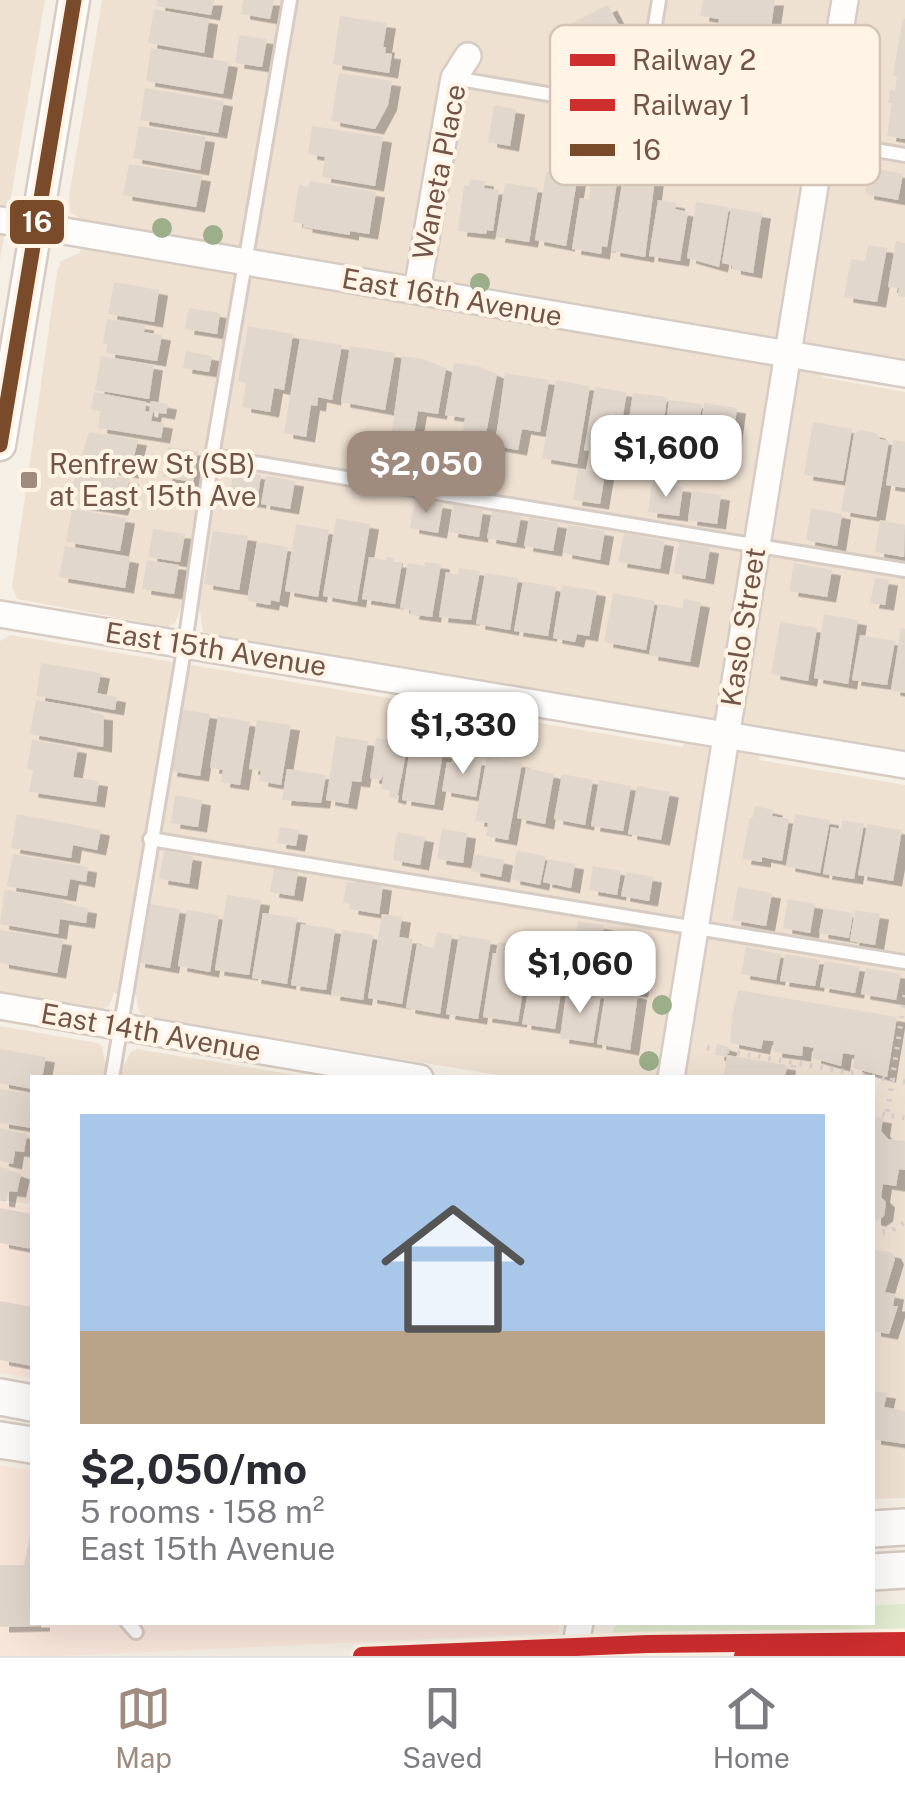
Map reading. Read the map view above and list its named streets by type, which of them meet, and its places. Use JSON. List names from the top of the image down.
{
  "streets": {
    "street": [
      "Waneta Place",
      "East 16th Avenue",
      "Kaslo Street",
      "East 15th Avenue",
      "East 14th Avenue"
    ]
  },
  "crossings": [
    ["Waneta Place", "East 16th Avenue"],
    ["East 16th Avenue", "Kaslo Street"],
    ["Kaslo Street", "East 15th Avenue"]
  ],
  "places": {
    "transit": ["Renfrew St (SB) at East 15th Ave"]
  },
  "lines": ["transit line 16", "rail line 2", "rail line 1"],
  "legend": ["Railway 2", "Railway 1", "16"],
  "page": {
    "price": [
      "$1,600",
      "$2,050",
      "$1,330",
      "$1,060"
    ],
    "list": [
      {
        "name": "$2,050/mo",
        "note": "5 rooms · 158 m² · East 15th Avenue"
      }
    ],
    "tabs": ["Map", "Saved", "Home"]
  }
}
